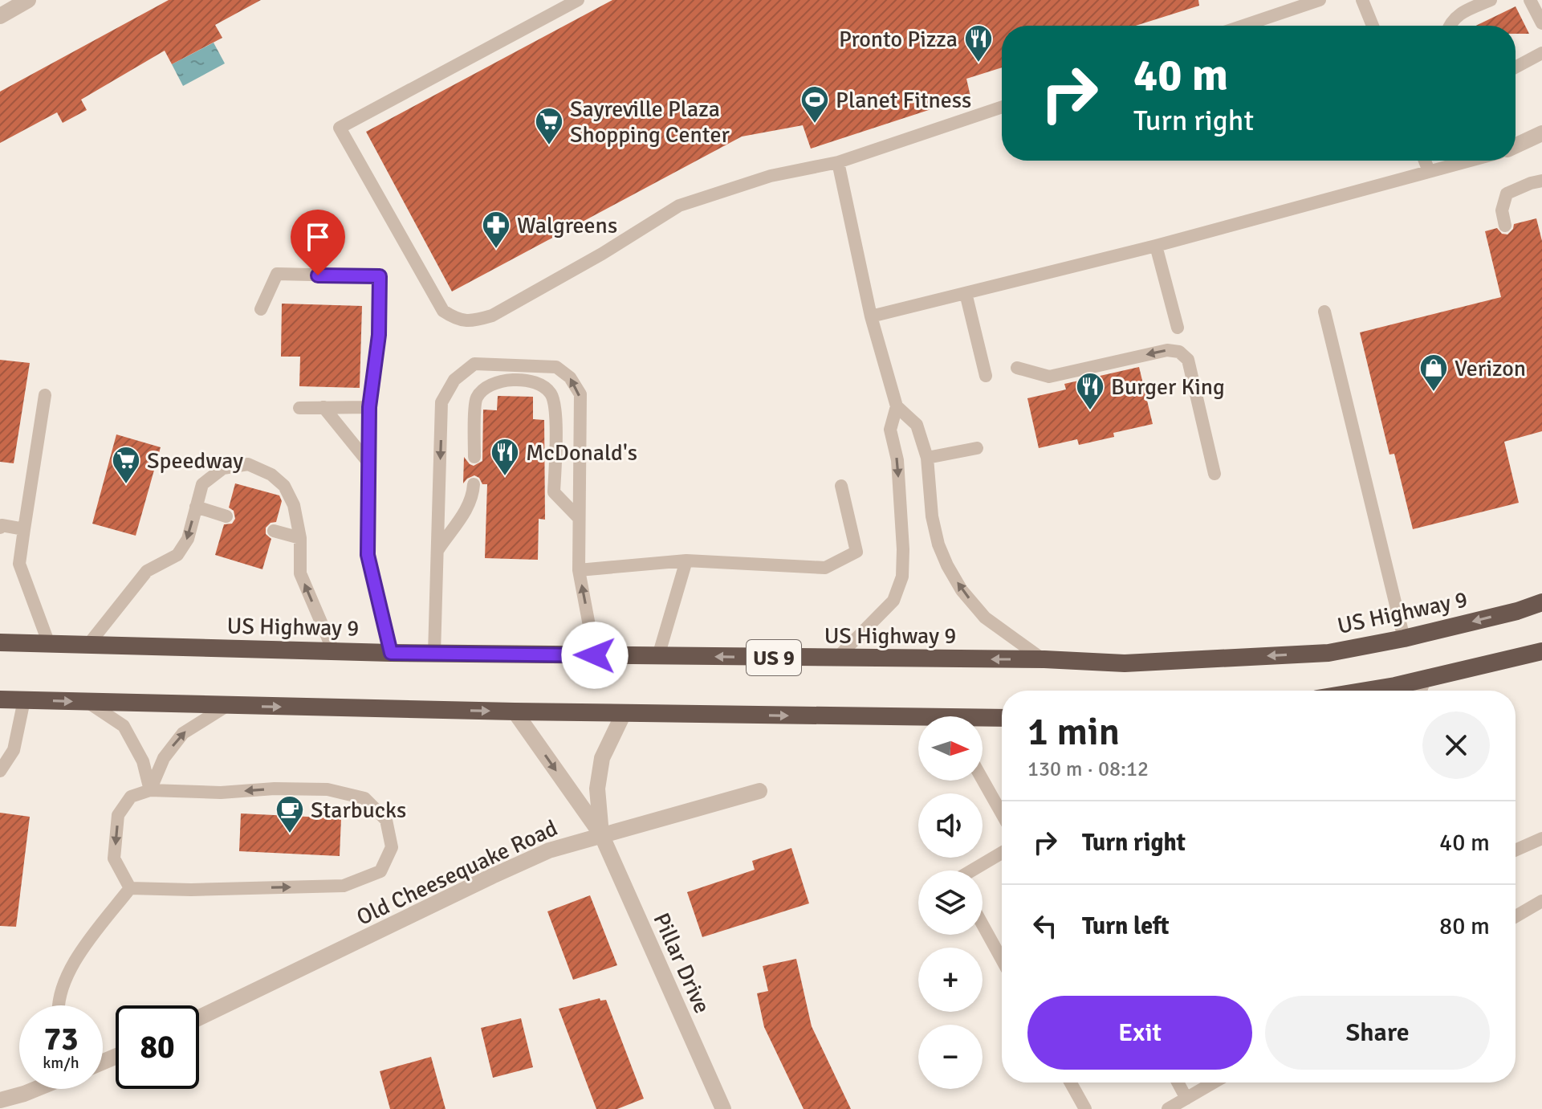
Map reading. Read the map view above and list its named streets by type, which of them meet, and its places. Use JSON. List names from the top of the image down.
{
  "streets": {
    "highway": ["US Highway 9", "US 9"],
    "street": ["Old Cheesequake Road", "Pillar Drive"]
  },
  "crossings": [
    ["Old Cheesequake Road", "Pillar Drive"]
  ],
  "places": {
    "restaurant": ["Pronto Pizza", "Burger King", "McDonald's"],
    "sports": ["Planet Fitness"],
    "supermarket": ["Sayreville Plaza Shopping Center", "Speedway"],
    "pharmacy": ["Walgreens"],
    "shop": ["Verizon"],
    "cafe": ["Starbucks"]
  },
  "north": "right",
  "page": {
    "turn": ["40 m", "Turn right"],
    "heading": ["1 min", "130 m · 08:12"],
    "map_buttons": ["+", "−"],
    "list": [
      {
        "name": "Turn right",
        "value": "40 m"
      },
      {
        "name": "Turn left",
        "value": "80 m"
      }
    ],
    "buttons": ["Exit", "Share"],
    "speed": "73 km/h",
    "limit": "80"
  }
}
